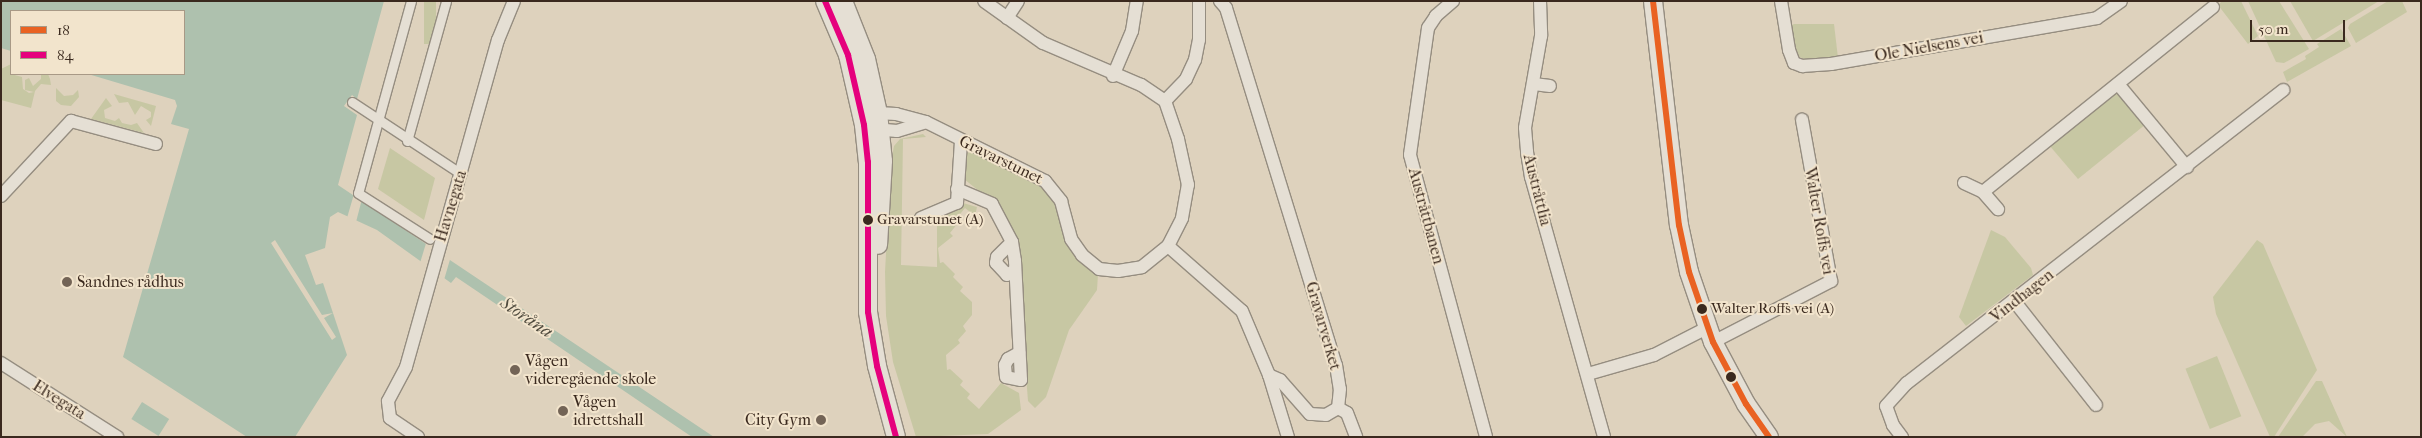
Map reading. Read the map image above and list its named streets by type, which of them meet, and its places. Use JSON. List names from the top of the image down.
{
  "streets": {
    "street": [
      "Ole Nielsens vei",
      "Gravarstunet",
      "Austråttlia",
      "Havnegata",
      "Austråttbanen",
      "Walter Roffs vei",
      "Vindhagen",
      "Gravarverket",
      "Elvegata"
    ]
  },
  "water": ["Storåna"],
  "places": [
    "Gravarstunet (A)",
    "Sandnes rådhus",
    "Walter Roffs vei (A)",
    "Vågen videregående skole",
    "Vågen idrettshall",
    "City Gym"
  ],
  "lines": ["transit line 18", "transit line 84"],
  "legend": ["18", "84"],
  "scale_bar": "50 m"
}
